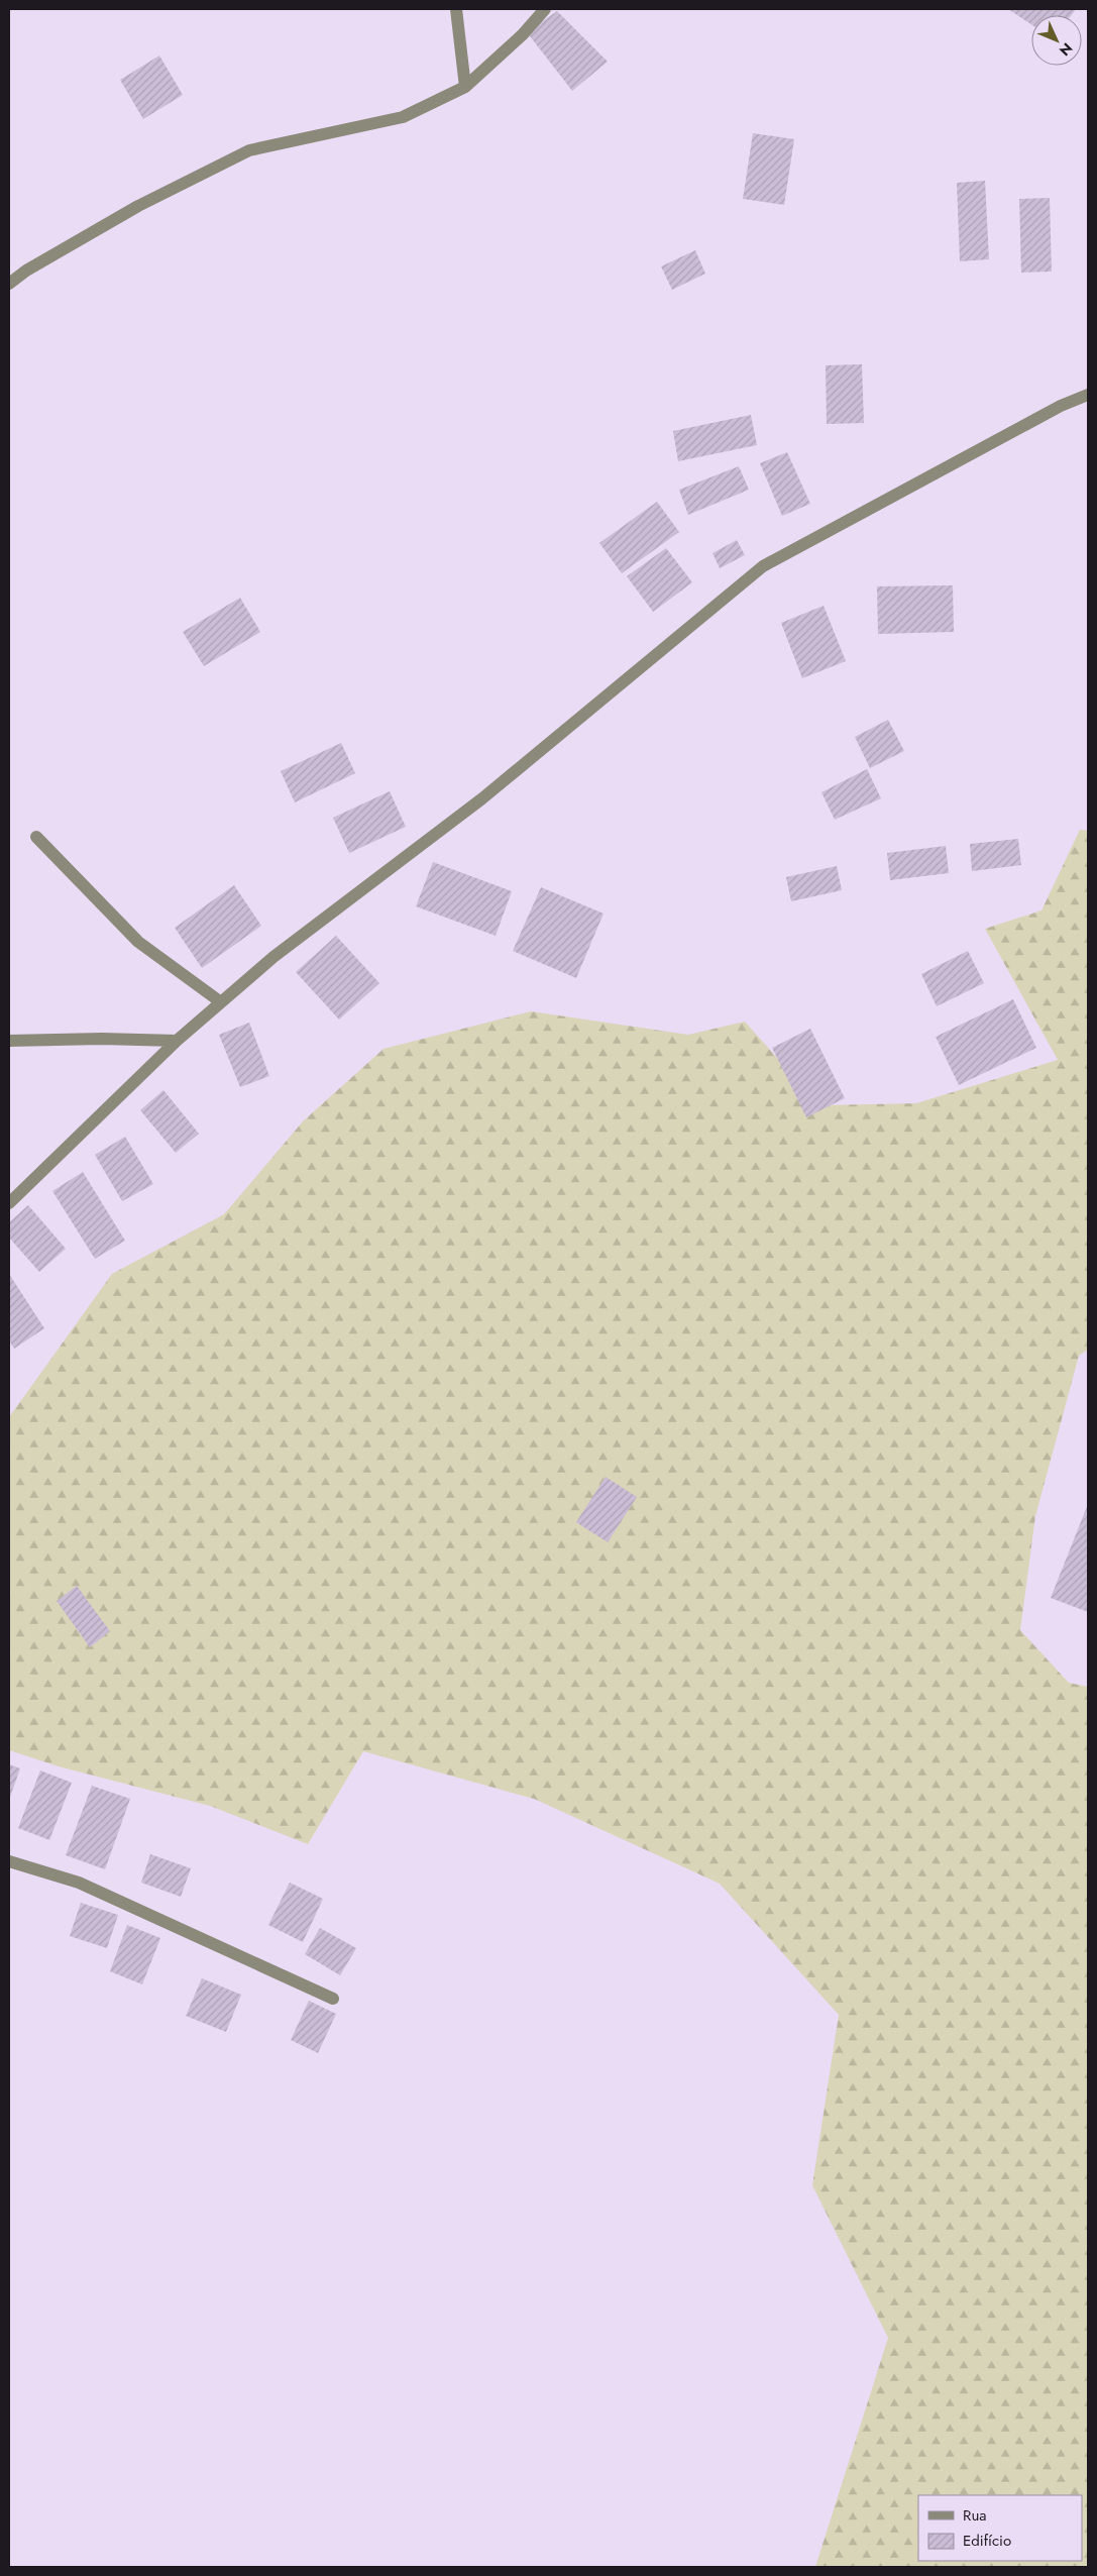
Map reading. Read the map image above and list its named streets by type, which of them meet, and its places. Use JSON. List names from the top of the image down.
{
  "legend": ["Rua", "Edifício"],
  "north": "bottom right"
}
